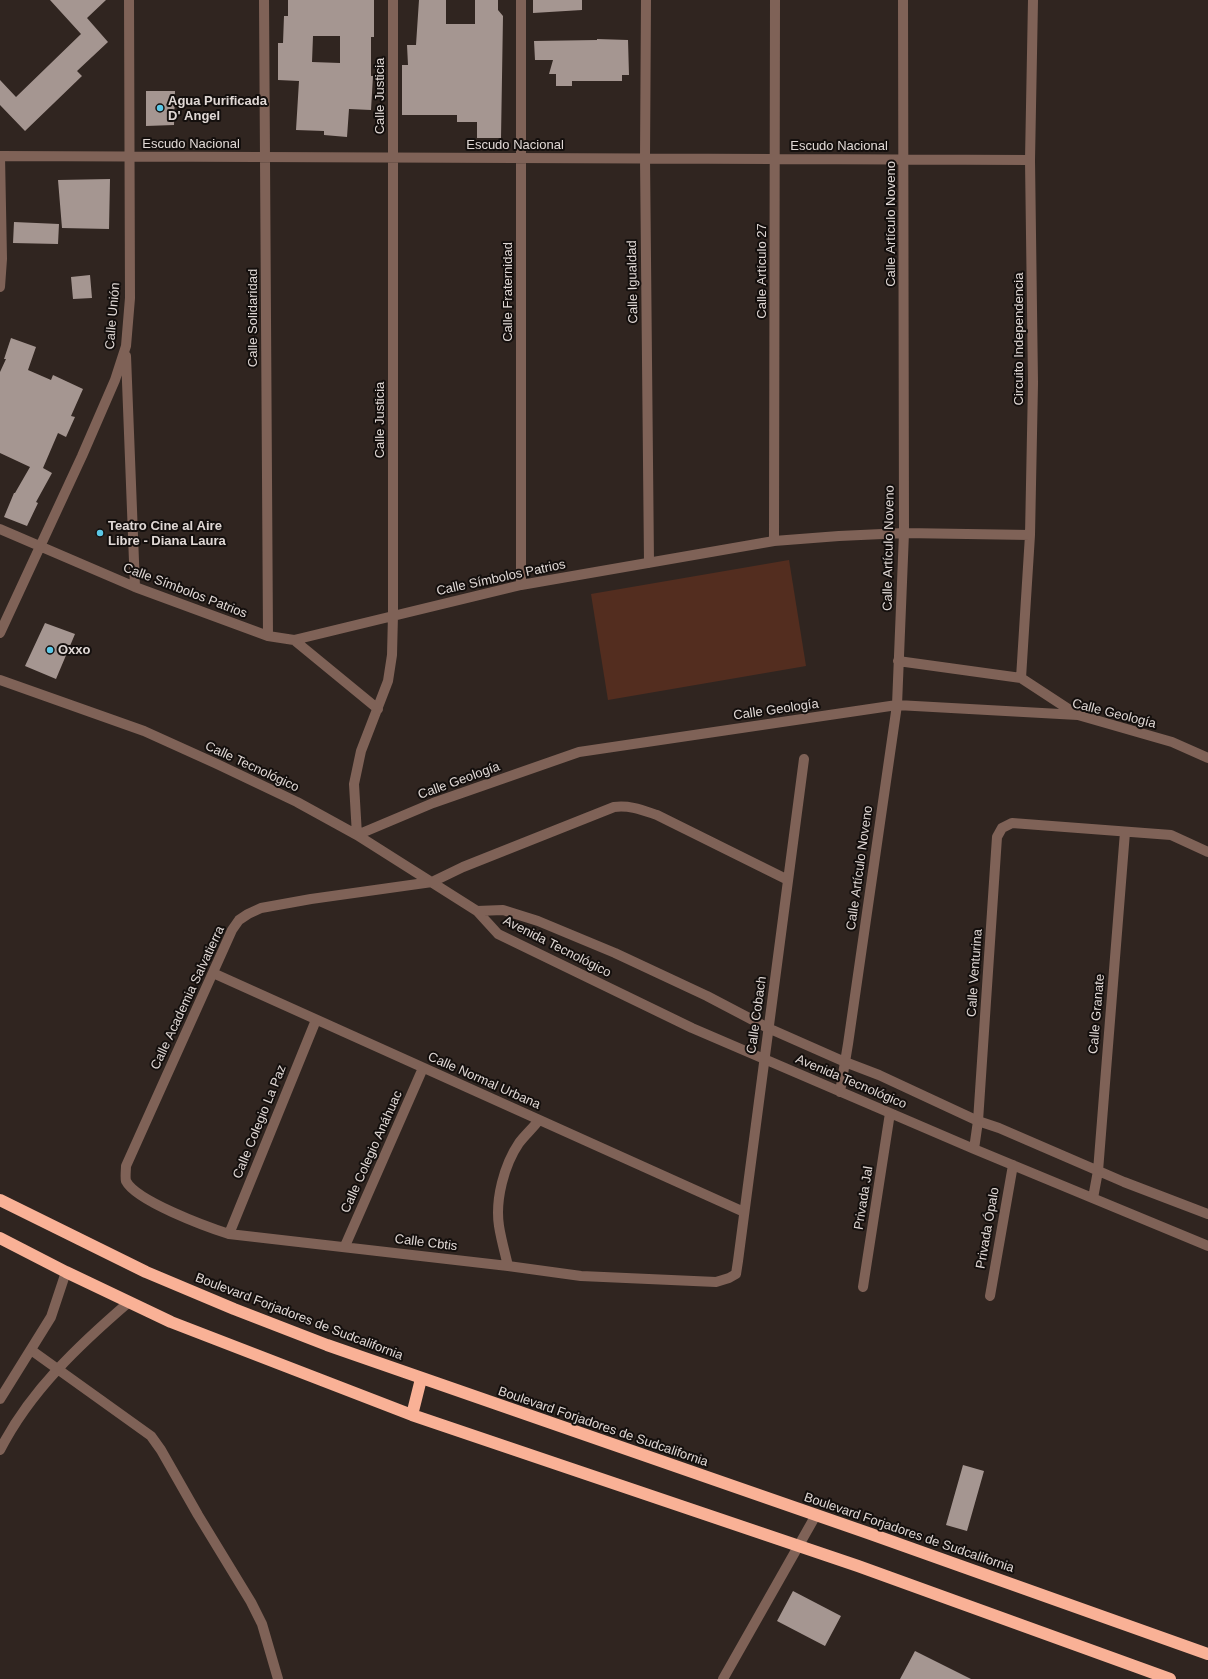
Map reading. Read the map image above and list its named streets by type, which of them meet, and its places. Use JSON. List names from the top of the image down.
{
  "streets": {
    "highway": ["Boulevard Forjadores de Sudcalifornia"],
    "street": [
      "Calle Justicia",
      "Escudo Nacional",
      "Calle Artículo Noveno",
      "Calle Artículo 27",
      "Calle Igualdad",
      "Calle Fraternidad",
      "Calle Unión",
      "Calle Solidaridad",
      "Circuito Independencia",
      "Calle Símbolos Patrios",
      "Calle Geología",
      "Calle Tecnológico",
      "Avenida Tecnológico",
      "Calle Venturina",
      "Calle Academia Salvatierra",
      "Calle Granate",
      "Calle Cobach",
      "Calle Normal Urbana",
      "Calle Colegio La Paz",
      "Calle Colegio Anáhuac",
      "Privada Jal",
      "Privada Ópalo",
      "Calle Cbtis"
    ]
  },
  "crossings": [
    ["Calle Justicia", "Escudo Nacional"],
    ["Calle Justicia", "Calle Símbolos Patrios"],
    ["Calle Justicia", "Calle Geología"],
    ["Calle Justicia", "Calle Tecnológico"],
    ["Escudo Nacional", "Calle Artículo Noveno"],
    ["Escudo Nacional", "Calle Artículo 27"],
    ["Escudo Nacional", "Calle Igualdad"],
    ["Escudo Nacional", "Calle Fraternidad"],
    ["Escudo Nacional", "Calle Unión"],
    ["Escudo Nacional", "Calle Solidaridad"],
    ["Escudo Nacional", "Circuito Independencia"],
    ["Calle Artículo Noveno", "Calle Símbolos Patrios"],
    ["Calle Artículo Noveno", "Calle Geología"],
    ["Calle Artículo Noveno", "Avenida Tecnológico"],
    ["Calle Artículo 27", "Calle Símbolos Patrios"],
    ["Calle Igualdad", "Calle Símbolos Patrios"],
    ["Calle Fraternidad", "Calle Símbolos Patrios"],
    ["Calle Unión", "Calle Símbolos Patrios"],
    ["Calle Solidaridad", "Calle Símbolos Patrios"],
    ["Circuito Independencia", "Calle Símbolos Patrios"],
    ["Calle Geología", "Calle Tecnológico"],
    ["Calle Tecnológico", "Avenida Tecnológico"],
    ["Calle Tecnológico", "Calle Academia Salvatierra"],
    ["Avenida Tecnológico", "Calle Venturina"],
    ["Avenida Tecnológico", "Calle Granate"],
    ["Avenida Tecnológico", "Calle Cobach"],
    ["Avenida Tecnológico", "Privada Jal"],
    ["Avenida Tecnológico", "Privada Ópalo"],
    ["Calle Venturina", "Calle Granate"],
    ["Calle Academia Salvatierra", "Calle Cobach"],
    ["Calle Academia Salvatierra", "Calle Normal Urbana"],
    ["Calle Academia Salvatierra", "Calle Cbtis"],
    ["Calle Cobach", "Calle Normal Urbana"],
    ["Calle Cobach", "Calle Cbtis"],
    ["Calle Normal Urbana", "Calle Colegio La Paz"],
    ["Calle Normal Urbana", "Calle Colegio Anáhuac"],
    ["Calle Colegio La Paz", "Calle Cbtis"],
    ["Calle Colegio Anáhuac", "Calle Cbtis"]
  ],
  "places": ["Agua Purificada D' Angel", "Teatro Cine al Aire Libre - Diana Laura", "Oxxo"]
}
